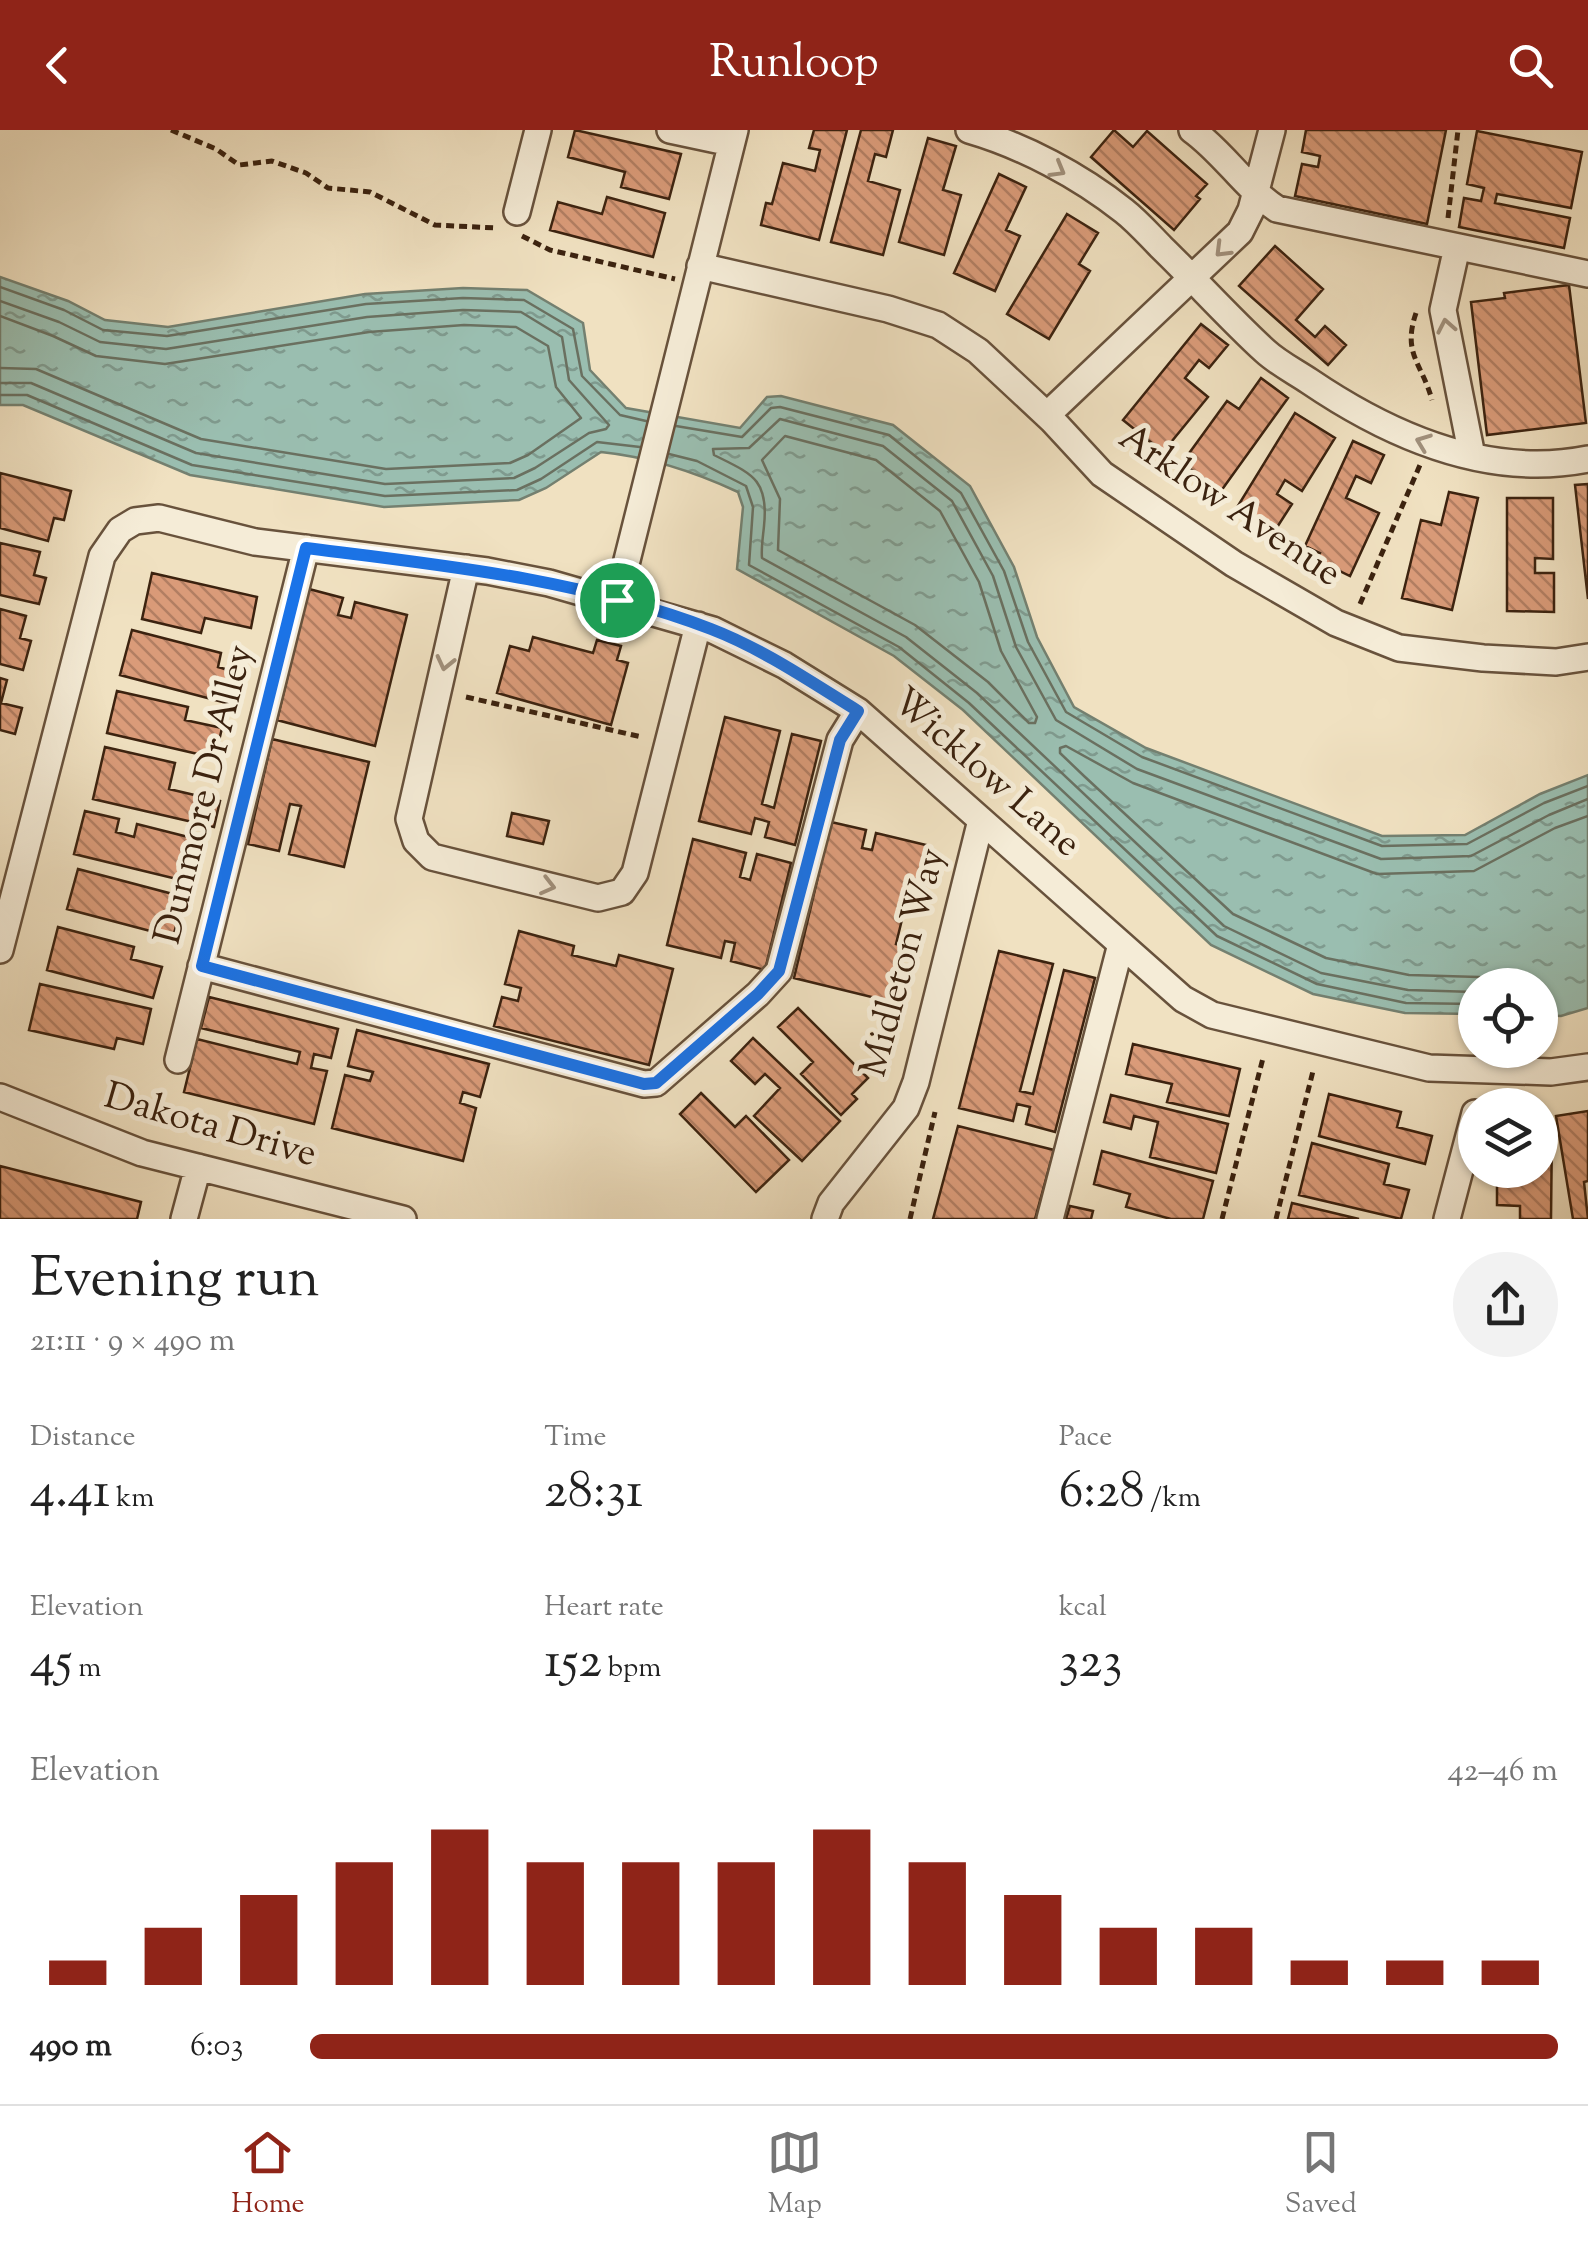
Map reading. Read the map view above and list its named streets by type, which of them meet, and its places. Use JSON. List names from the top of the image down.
{
  "streets": {
    "street": [
      "Arklow Avenue",
      "Wicklow Lane",
      "Dunmore Dr Alley",
      "Midleton Way",
      "Dakota Drive"
    ]
  },
  "crossings": [
    ["Wicklow Lane", "Dunmore Dr Alley"],
    ["Wicklow Lane", "Midleton Way"]
  ],
  "page": {
    "header": "Runloop",
    "heading": ["Evening run", "21:11 · 9 × 490 m"],
    "stats": [
      ["Distance", "4.41 km"],
      ["Time", "28:31"],
      ["Pace", "6:28 /km"],
      ["Elevation", "45 m"],
      ["Heart rate", "152 bpm"],
      ["kcal", "323"]
    ],
    "chart": ["Elevation", "42–46 m"],
    "list": [
      {
        "name": "490 m",
        "note": "6:03"
      }
    ],
    "tabs": ["Home", "Map", "Saved"]
  }
}
